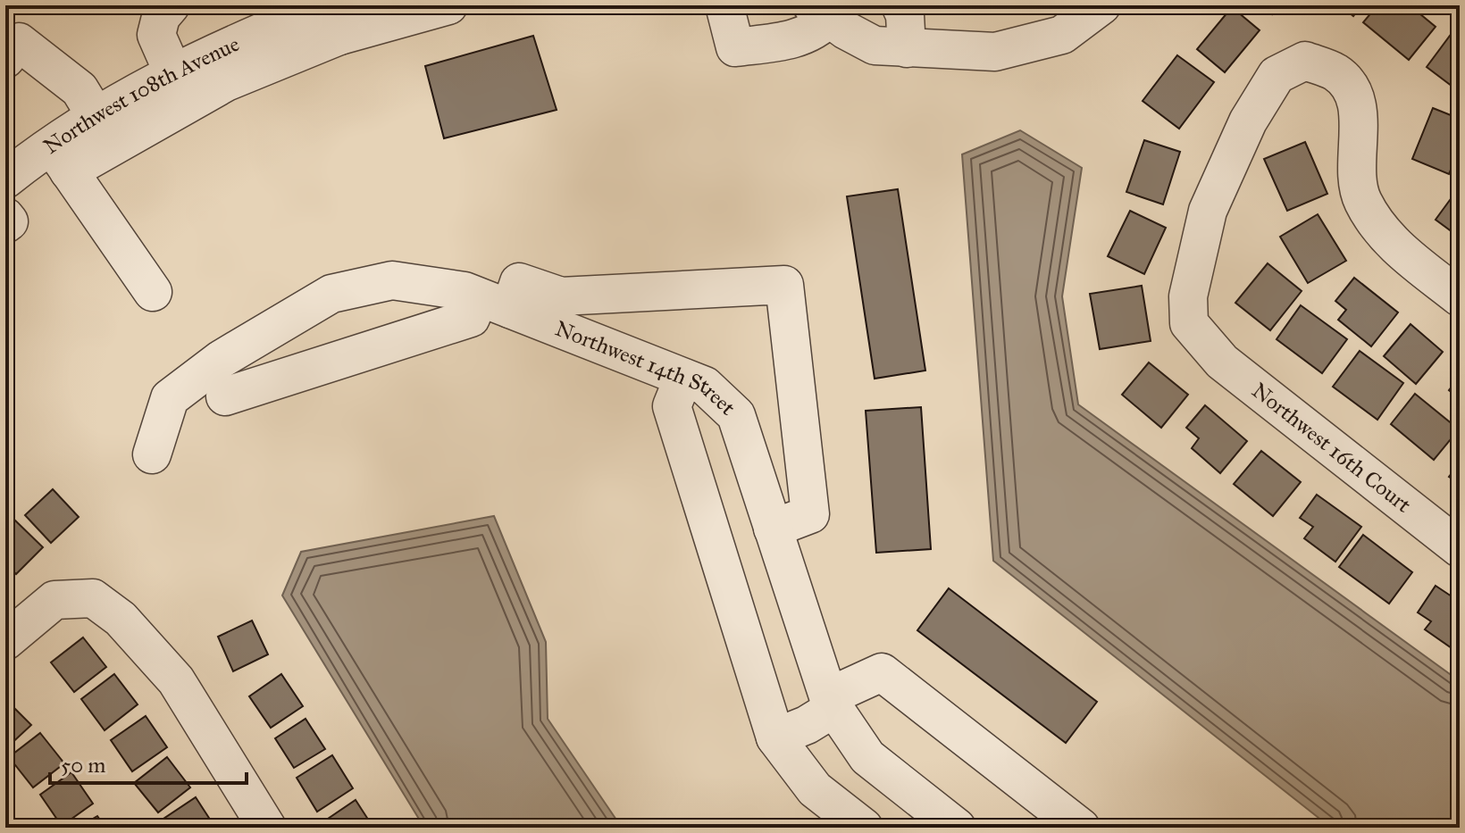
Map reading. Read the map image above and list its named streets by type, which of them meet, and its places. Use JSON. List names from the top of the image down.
{
  "streets": {
    "street": ["Northwest 108th Avenue", "Northwest 14th Street", "Northwest 16th Court"]
  },
  "scale_bar": "50 m"
}
